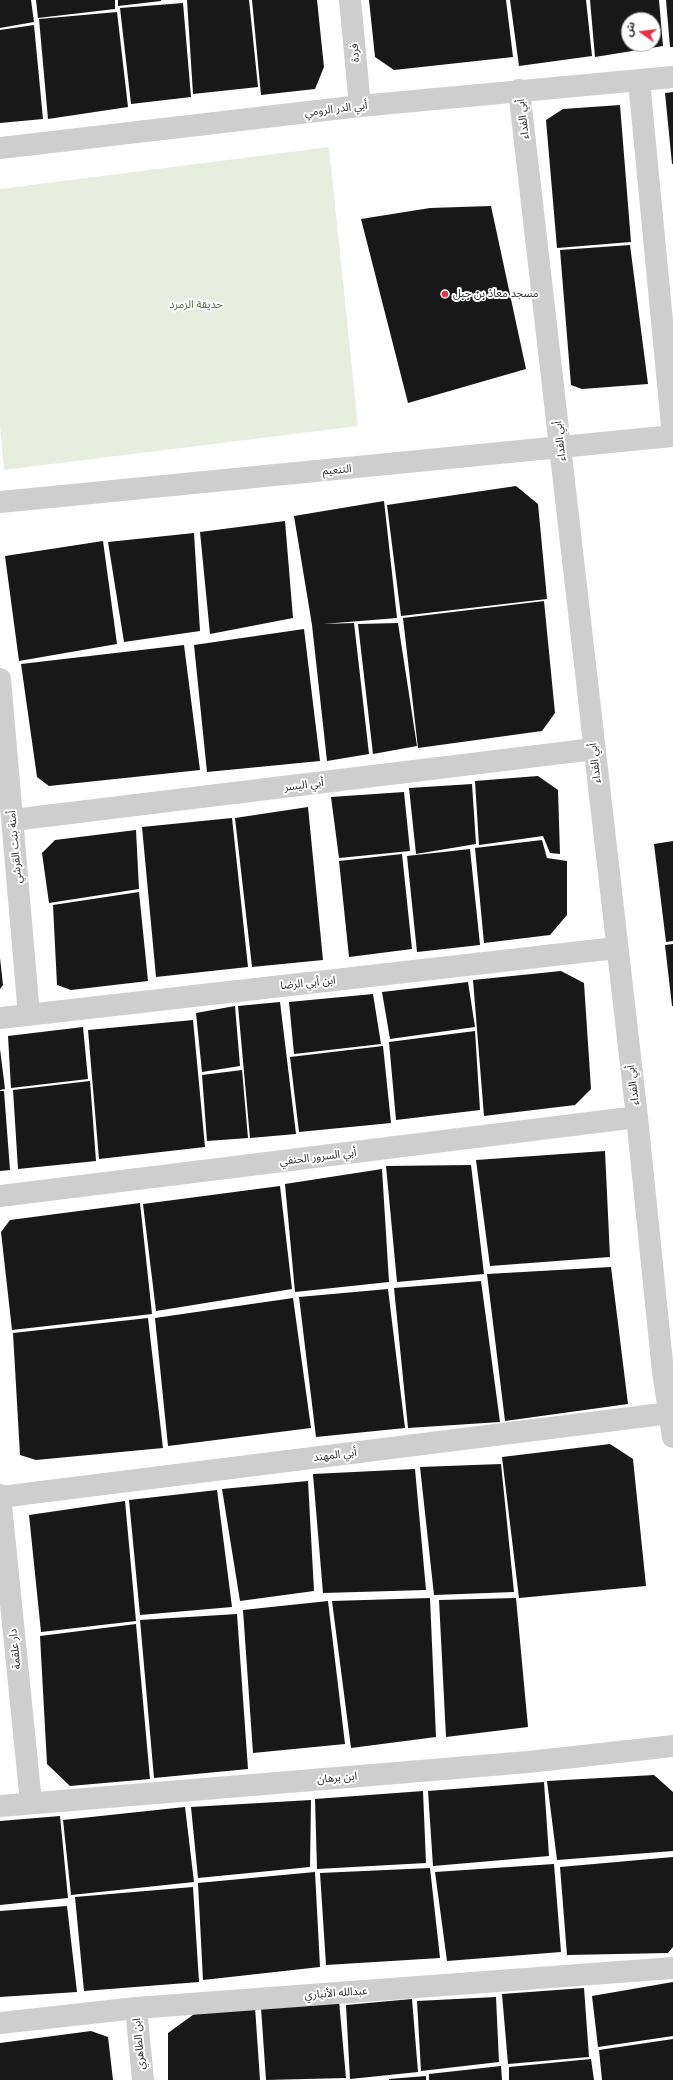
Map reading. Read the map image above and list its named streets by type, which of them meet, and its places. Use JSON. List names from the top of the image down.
{
  "streets": {
    "street": [
      "فردة",
      "أبي الدر الرومي",
      "أبي الفداء",
      "التنعيم",
      "أبي اليسر",
      "أمنة بنت القرشي",
      "ابن أبي الرضا",
      "أبي السرور الحنفي",
      "أبي المهند",
      "دار علقمة",
      "ابن برهان",
      "عبدالله الأنباري",
      "ابن الطاهري"
    ]
  },
  "crossings": [
    ["فردة", "أبي الدر الرومي"],
    ["أبي الدر الرومي", "أبي الفداء"],
    ["أبي الفداء", "التنعيم"],
    ["أبي الفداء", "أبي اليسر"],
    ["أبي الفداء", "ابن أبي الرضا"],
    ["أبي الفداء", "أبي السرور الحنفي"],
    ["أبي الفداء", "أبي المهند"],
    ["أبي اليسر", "أمنة بنت القرشي"],
    ["أمنة بنت القرشي", "ابن أبي الرضا"],
    ["أبي المهند", "دار علقمة"],
    ["دار علقمة", "ابن برهان"],
    ["عبدالله الأنباري", "ابن الطاهري"]
  ],
  "parks": ["حديقة الزمرد"],
  "places": ["مسجد معاذ بن جبل"],
  "north": "left"
}
